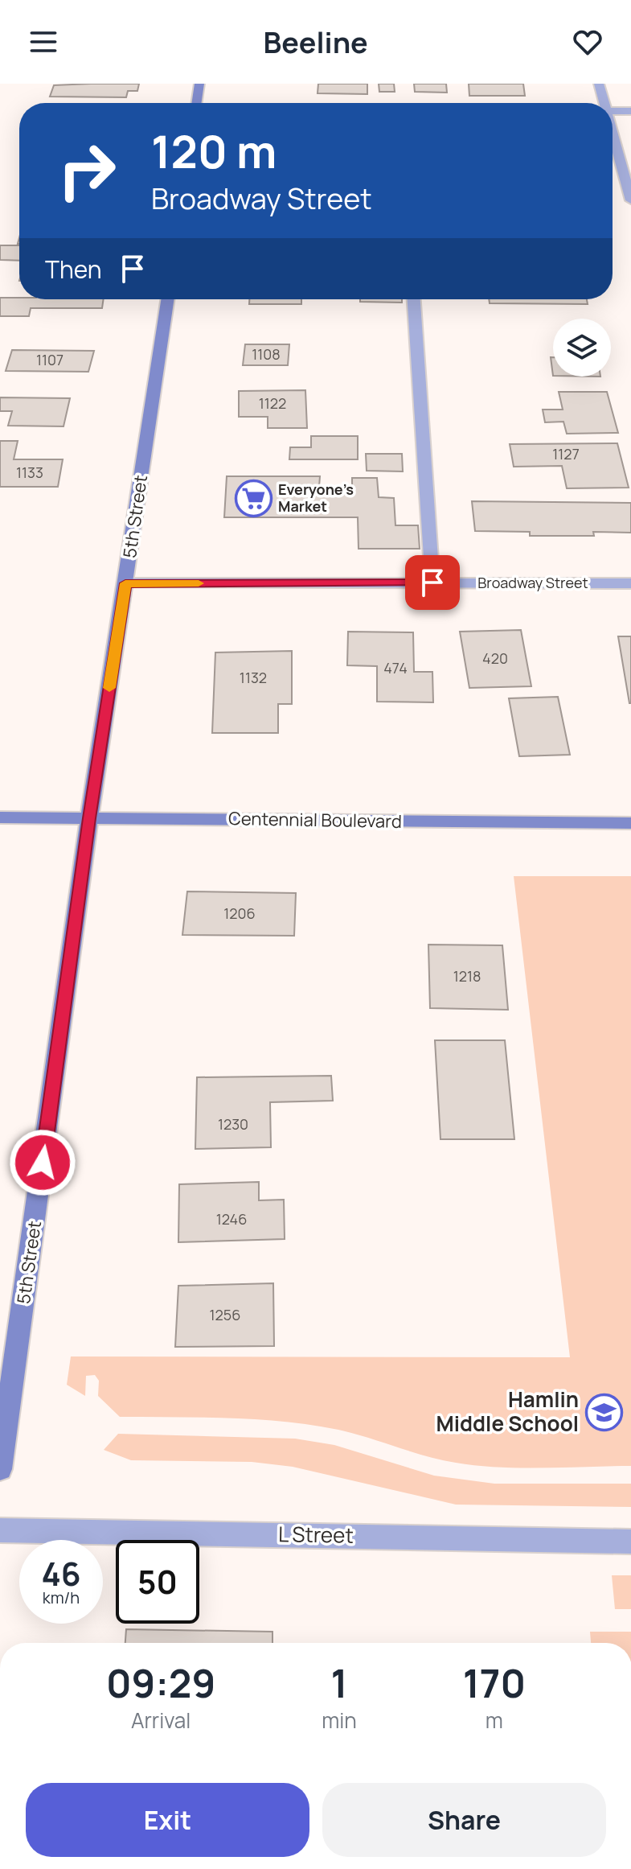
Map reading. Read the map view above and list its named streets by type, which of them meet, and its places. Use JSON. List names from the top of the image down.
{
  "streets": {
    "main road": ["5th Street", "Centennial Boulevard"],
    "street": ["Broadway Street", "L Street"]
  },
  "crossings": [
    ["5th Street", "Broadway Street"],
    ["5th Street", "Centennial Boulevard"]
  ],
  "places": {
    "supermarket": ["Everyone’s Market"],
    "school or university": ["Hamlin Middle School"]
  },
  "house_numbers": [
    "1108",
    "1107",
    "1122",
    "1127",
    "1133",
    "420",
    "474",
    "1132",
    "1206",
    "1218",
    "1230",
    "1246",
    "1256"
  ],
  "page": {
    "header": "Beeline",
    "turn": ["120 m", "Broadway Street"],
    "then": "Then",
    "speed": "46 km/h",
    "limit": "50",
    "eta": [
      "09:29",
      "Arrival",
      "1",
      "min",
      "170",
      "m"
    ],
    "buttons": ["Exit", "Share"]
  }
}
